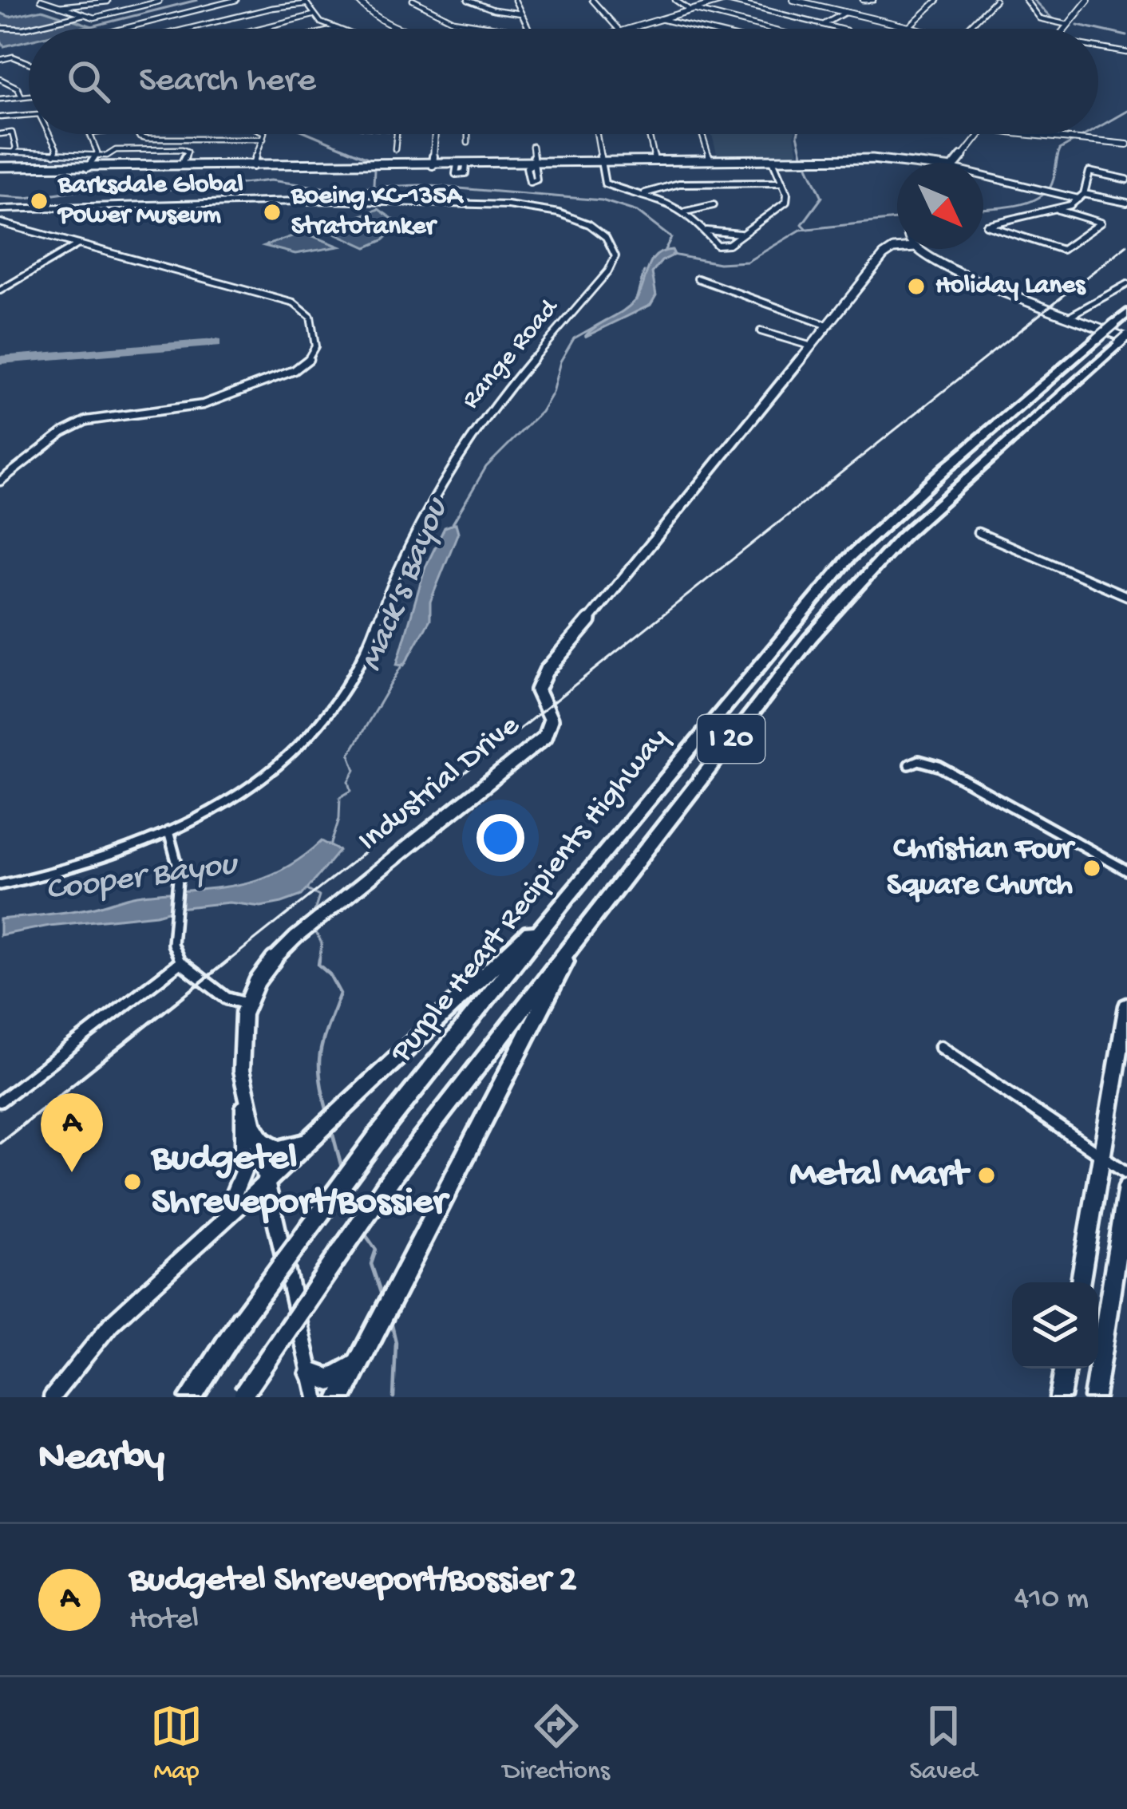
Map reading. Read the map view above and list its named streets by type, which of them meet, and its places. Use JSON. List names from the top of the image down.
{
  "streets": {
    "highway": ["I 20", "Purple Heart Recipients Highway"],
    "main road": ["Industrial Drive"],
    "street": ["Range Road"]
  },
  "water": ["Mack's Bayou", "Cooper Bayou"],
  "places": [
    "Barksdale Global Power Museum",
    "Boeing KC-135A Stratotanker",
    "Holiday Lanes",
    "Christian Four Square Church",
    "Metal Mart",
    "Budgetel Shreveport/Bossier"
  ],
  "north": "bottom right",
  "page": {
    "search": "Search here",
    "pins": "A",
    "heading": "Nearby",
    "list": [
      {
        "mark": "A",
        "name": "Budgetel Shreveport/Bossier 2",
        "note": "Hotel",
        "value": "410 m"
      }
    ],
    "nav": ["Map", "Directions", "Saved"]
  }
}
